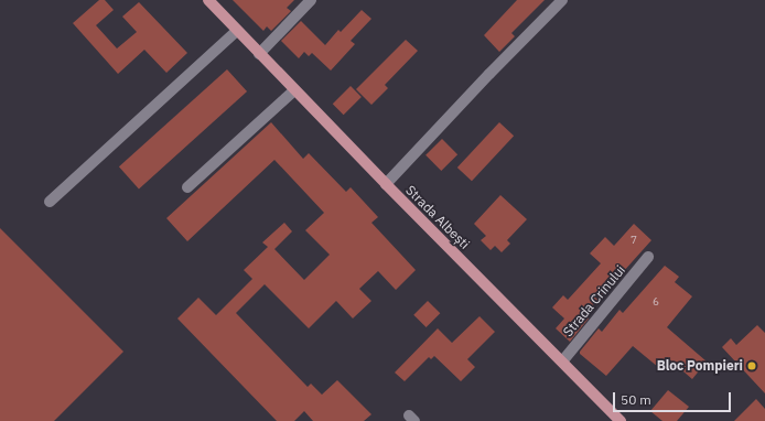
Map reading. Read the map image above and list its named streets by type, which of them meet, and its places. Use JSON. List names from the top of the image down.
{
  "streets": {
    "main road": ["Strada Albești"],
    "street": ["Strada Crinului"]
  },
  "crossings": [
    ["Strada Albești", "Strada Crinului"]
  ],
  "places": ["Bloc Pompieri"],
  "house_numbers": ["7", "6"],
  "scale_bar": "50 m"
}
